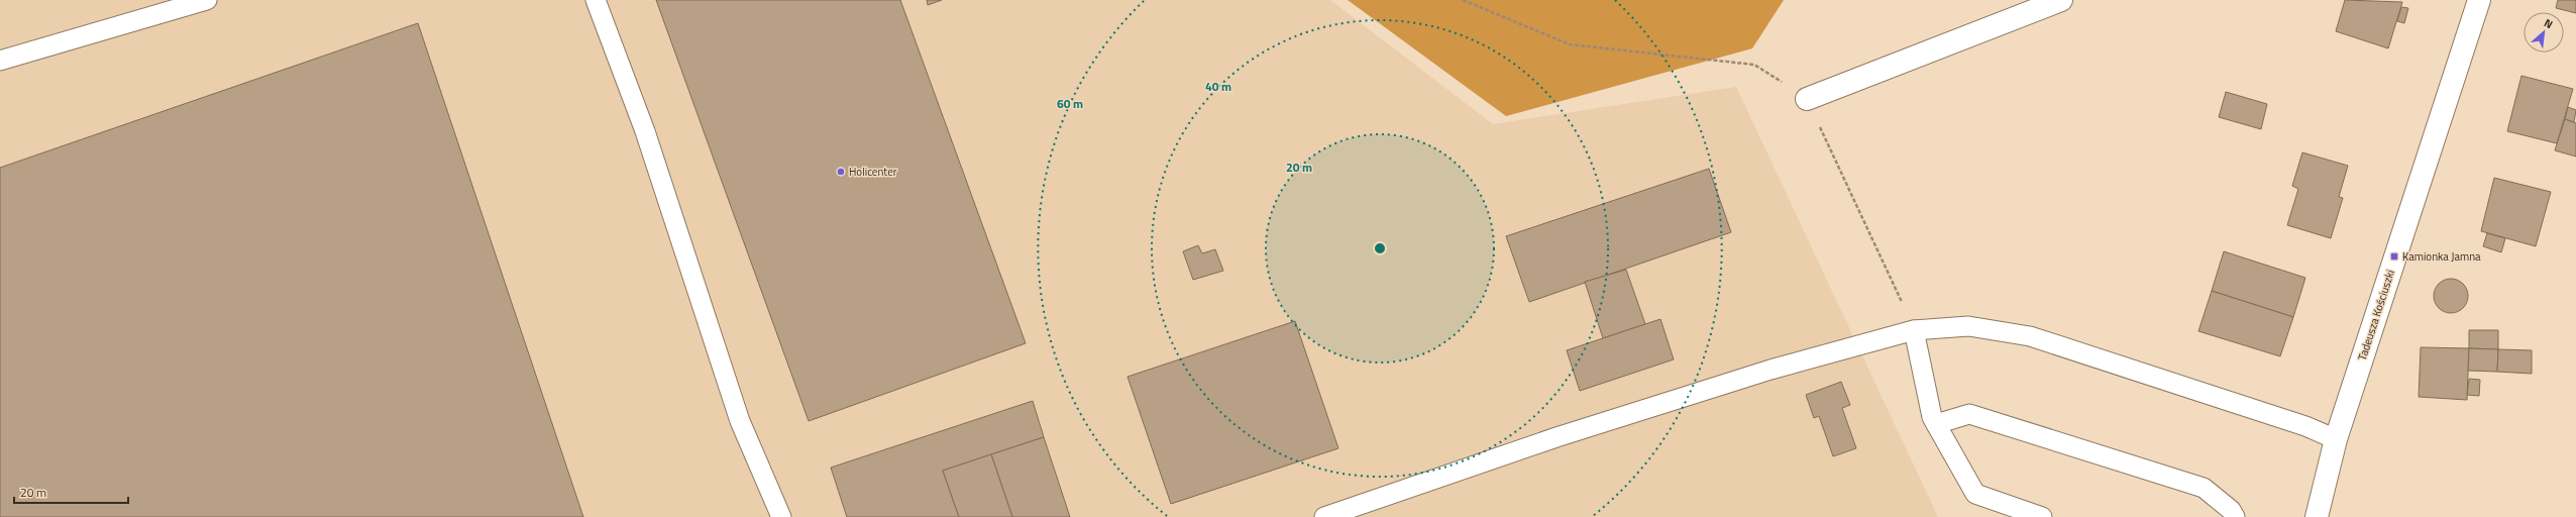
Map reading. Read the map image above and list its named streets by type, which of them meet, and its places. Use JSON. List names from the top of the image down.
{
  "streets": {
    "street": ["Tadeusza Kościuszki"]
  },
  "places": {
    "other": ["Holicenter"],
    "transit": ["Kamionka Jamna"]
  },
  "scale_bar": "20 m",
  "north": "top right",
  "rings": ["40 m", "60 m", "20 m"]
}
